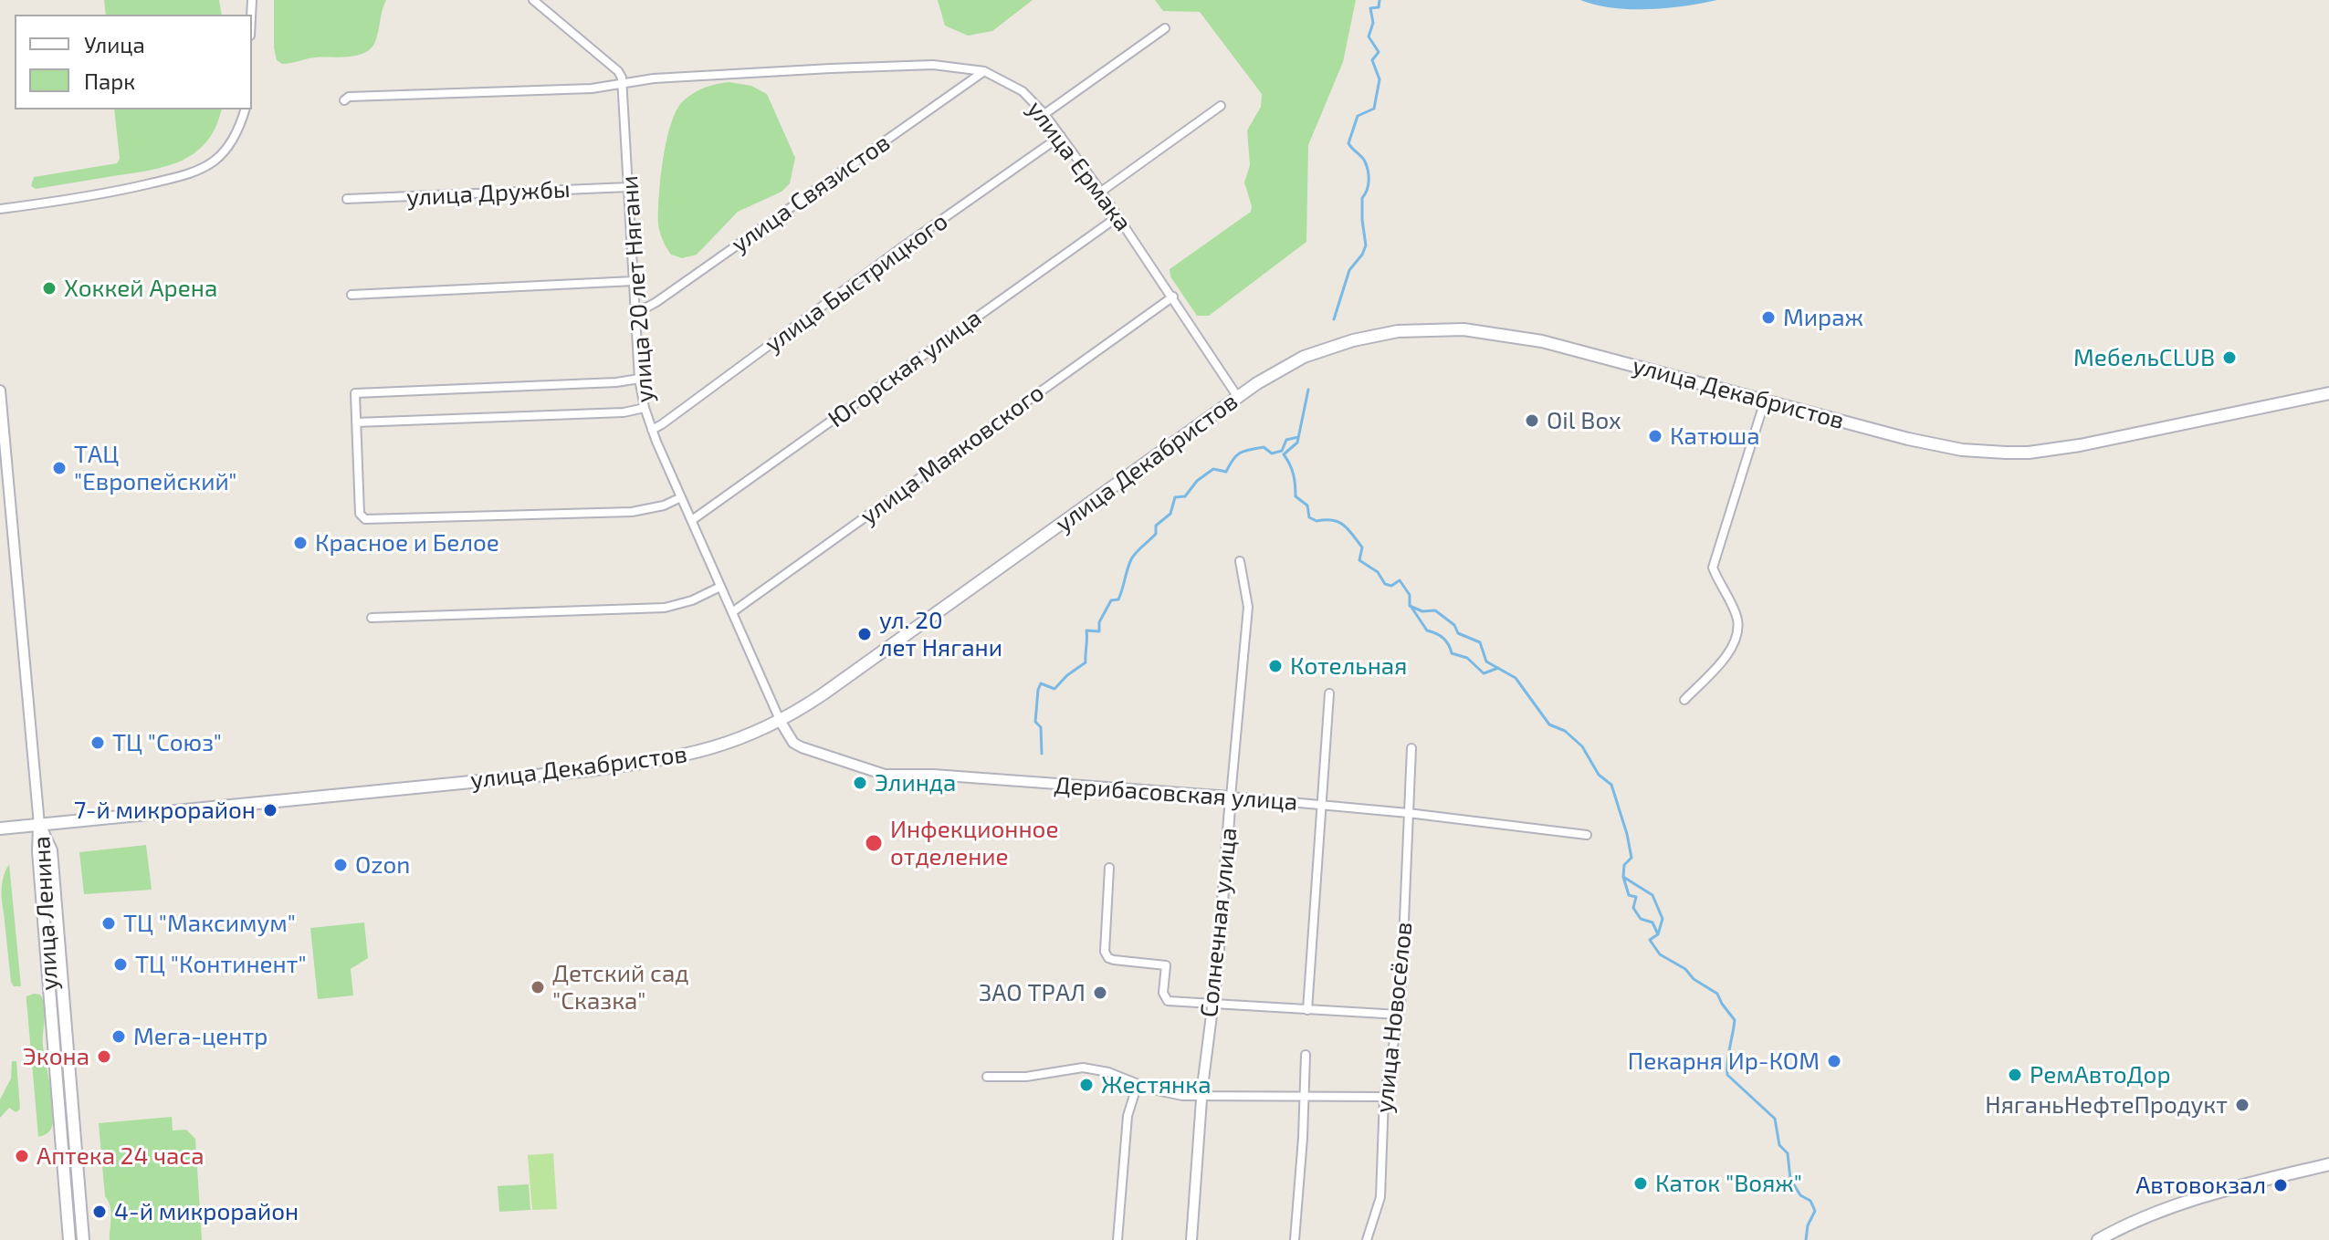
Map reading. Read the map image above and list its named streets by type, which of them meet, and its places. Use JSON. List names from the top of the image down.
{
  "streets": {
    "main road": ["улица Декабристов", "улица Ленина"],
    "street": [
      "улица Ермака",
      "улица Дружбы",
      "улица Связистов",
      "улица Быстрицкого",
      "улица 20 лет Нягани",
      "Югорская улица",
      "улица Маяковского",
      "Дерибасовская улица",
      "Солнечная улица",
      "улица Новосёлов"
    ]
  },
  "crossings": [
    ["улица Ермака", "улица Связистов"],
    ["улица Ермака", "улица Быстрицкого"],
    ["улица Ермака", "улица 20 лет Нягани"],
    ["улица Ермака", "Югорская улица"],
    ["улица Ермака", "улица Декабристов"],
    ["улица Ермака", "улица Маяковского"],
    ["улица Дружбы", "улица 20 лет Нягани"],
    ["улица Связистов", "улица 20 лет Нягани"],
    ["улица Быстрицкого", "улица 20 лет Нягани"],
    ["улица 20 лет Нягани", "Югорская улица"],
    ["улица 20 лет Нягани", "улица Декабристов"],
    ["улица 20 лет Нягани", "улица Маяковского"],
    ["улица 20 лет Нягани", "Дерибасовская улица"],
    ["улица Декабристов", "Дерибасовская улица"],
    ["улица Декабристов", "улица Ленина"],
    ["Дерибасовская улица", "Солнечная улица"],
    ["Дерибасовская улица", "улица Новосёлов"]
  ],
  "places": [
    "Хоккей Арена",
    "Мираж",
    "МебельCLUB",
    "Oil Box",
    "Катюша",
    "ТАЦ \"Европейский\"",
    "Красное и Белое",
    "ул. 20 лет Нягани",
    "Котельная",
    "ТЦ \"Союз\"",
    "Элинда",
    "7-й микрорайон",
    "Инфекционное отделение",
    "Ozon",
    "ТЦ \"Максимум\"",
    "ТЦ \"Континент\"",
    "Детский сад \"Сказка\"",
    "ЗАО ТРАЛ",
    "Мега-центр",
    "Экона",
    "Пекарня Ир-КОМ",
    "РемАвтоДор",
    "Жестянка",
    "НяганьНефтеПродукт",
    "Аптека 24 часа",
    "Каток \"Вояж\"",
    "Автовокзал",
    "4-й микрорайон"
  ],
  "legend": ["Улица", "Парк"]
}
